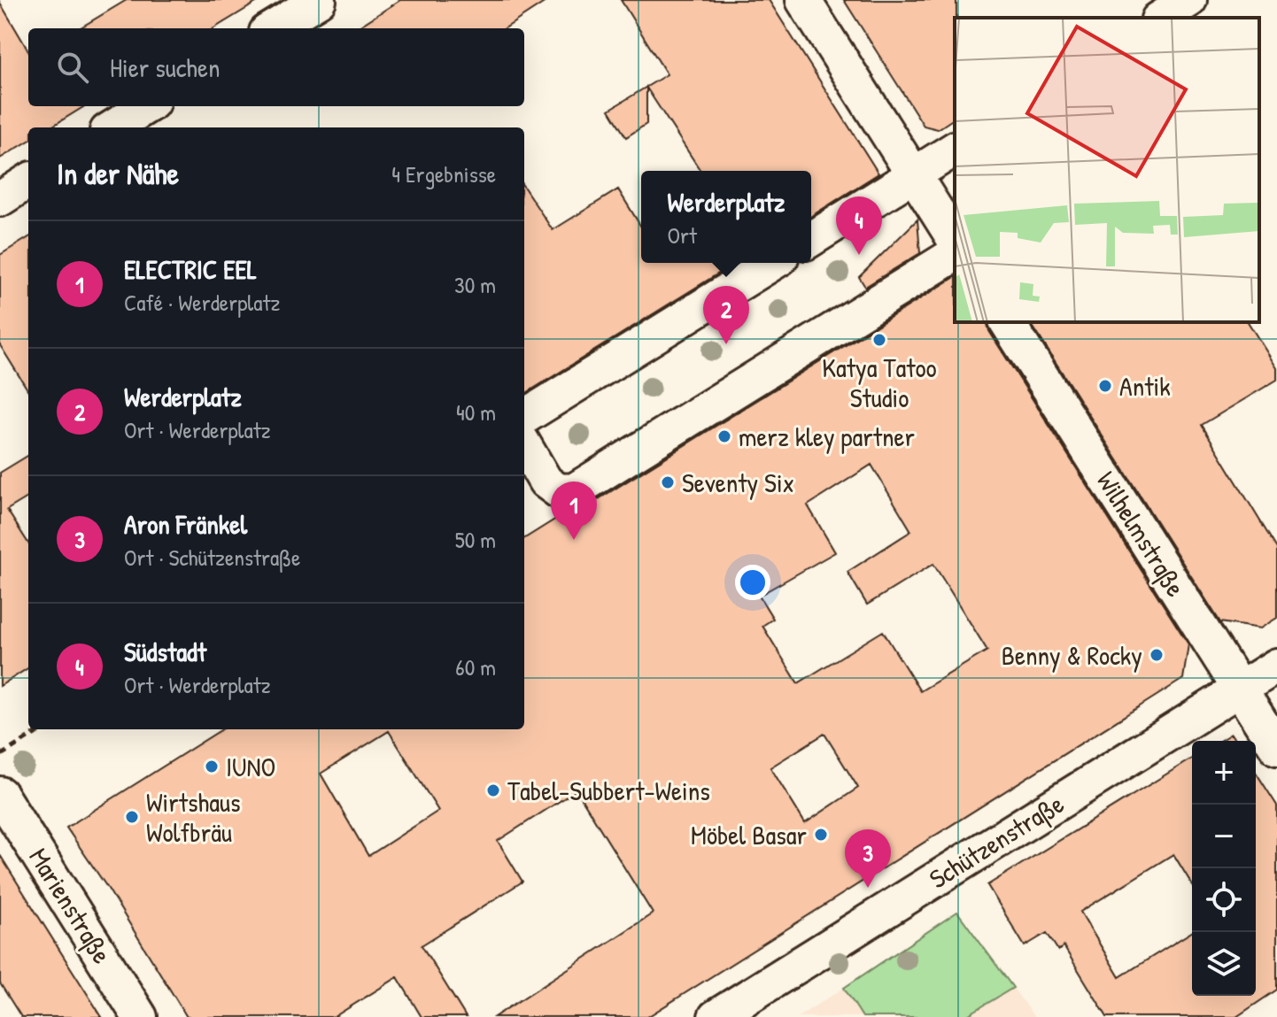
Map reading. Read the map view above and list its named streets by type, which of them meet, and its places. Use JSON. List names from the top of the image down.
{
  "streets": {
    "street": ["Wilhelmstraße", "Schützenstraße", "Marienstraße"]
  },
  "crossings": [
    ["Wilhelmstraße", "Schützenstraße"]
  ],
  "places": [
    "Katya Tatoo Studio",
    "Antik",
    "merz kley partner",
    "Seventy Six",
    "Benny & Rocky",
    "IUNO",
    "Tabel-Subbert-Weins",
    "Wirtshaus Wolfbräu",
    "Möbel Basar"
  ],
  "page": {
    "search": "Hier suchen",
    "heading": ["In der Nähe", "4 Ergebnisse"],
    "popup": ["Werderplatz", "Ort"],
    "pins": [
      "4",
      "2",
      "1",
      "3"
    ],
    "list": [
      {
        "mark": "1",
        "name": "ELECTRIC EEL",
        "note": "Café · Werderplatz",
        "value": "30 m"
      },
      {
        "mark": "2",
        "name": "Werderplatz",
        "note": "Ort · Werderplatz",
        "value": "40 m"
      },
      {
        "mark": "3",
        "name": "Aron Fränkel",
        "note": "Ort · Schützenstraße",
        "value": "50 m"
      },
      {
        "mark": "4",
        "name": "Südstadt",
        "note": "Ort · Werderplatz",
        "value": "60 m"
      }
    ],
    "map_buttons": ["+", "−"]
  }
}
